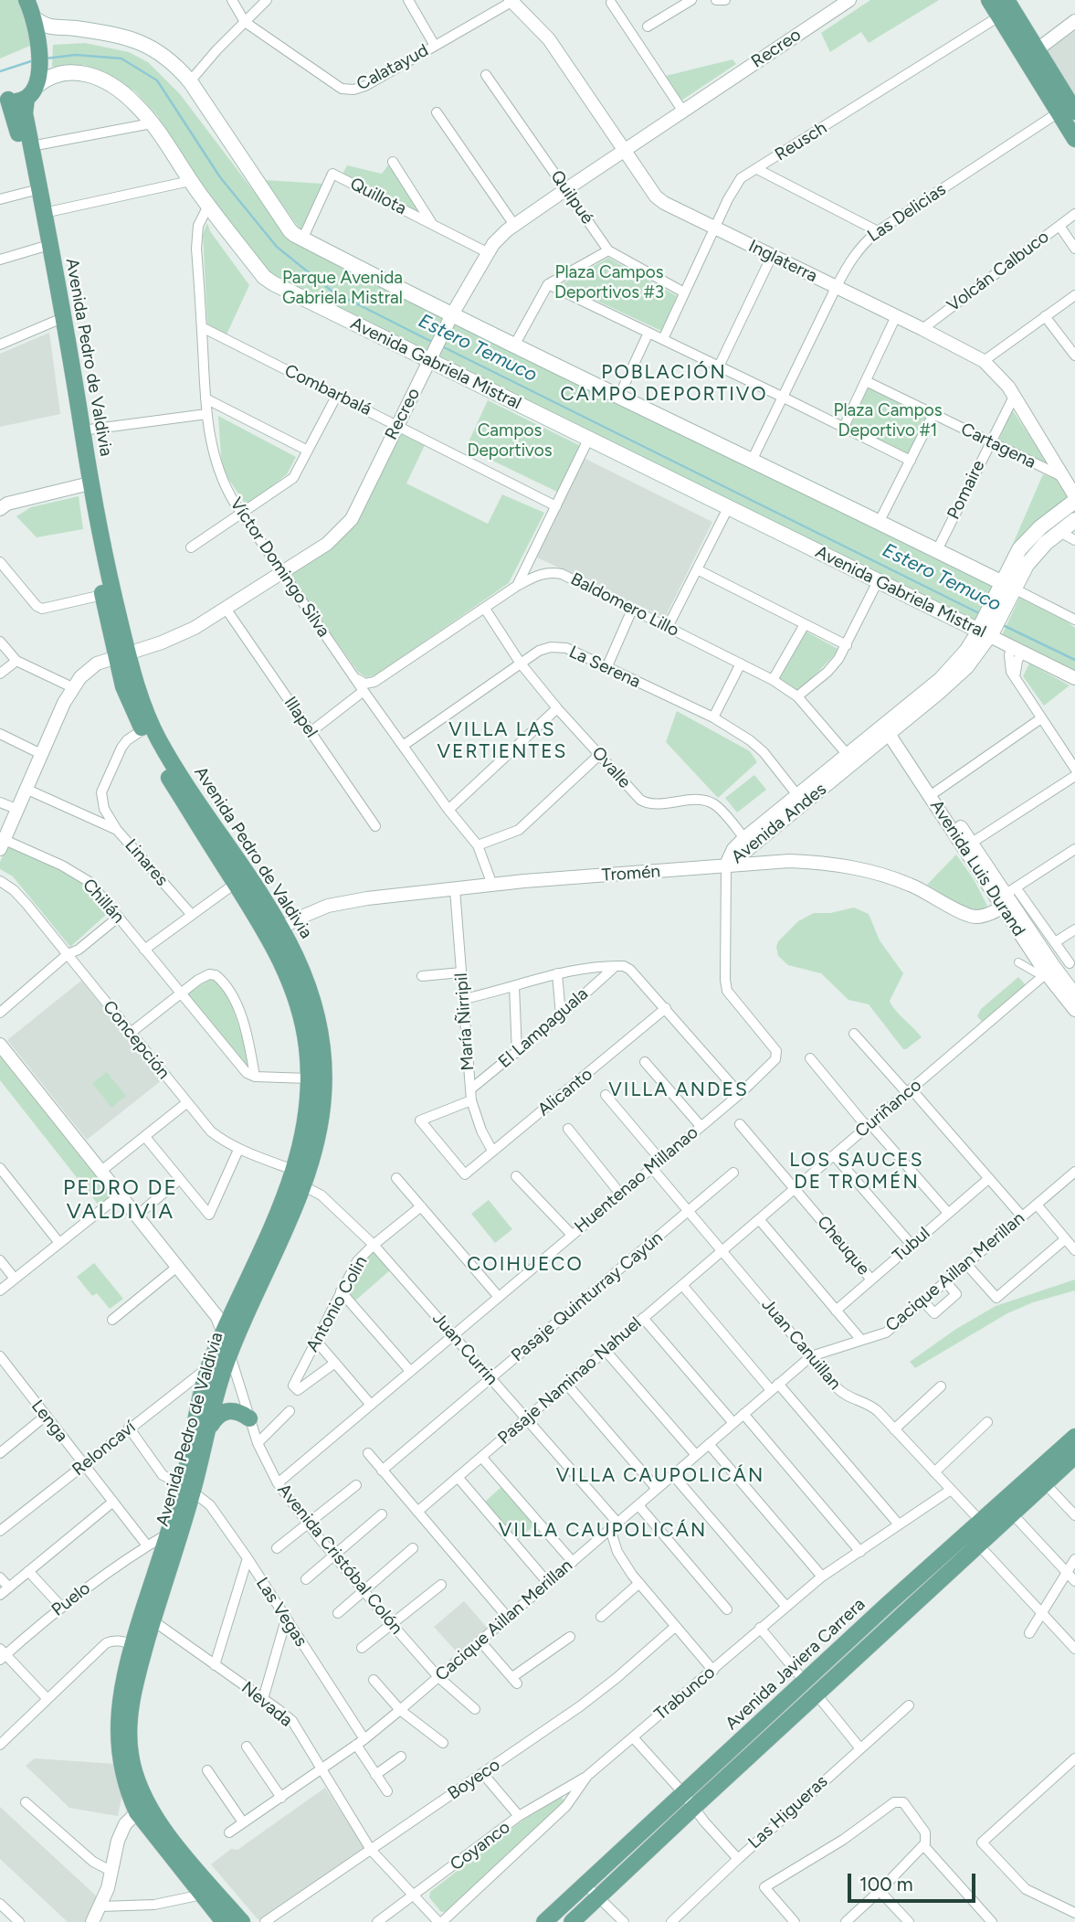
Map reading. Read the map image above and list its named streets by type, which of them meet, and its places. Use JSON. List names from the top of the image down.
{
  "streets": {
    "main road": [
      "Avenida Pedro de Valdivia",
      "Avenida Gabriela Mistral",
      "Avenida Andes",
      "Avenida Javiera Carrera"
    ],
    "street": [
      "Recreo",
      "Calatayud",
      "Reusch",
      "Quillota",
      "Quilpué",
      "Las Delicias",
      "Inglaterra",
      "Volcán Calbuco",
      "Combarbalá",
      "Cartagena",
      "Pomaire",
      "Víctor Domingo Silva",
      "Baldomero Lillo",
      "La Serena",
      "Illapel",
      "Ovalle",
      "Linares",
      "Avenida Luis Durand",
      "Tromén",
      "Chillán",
      "María Ñirripil",
      "El Lampaguala",
      "Concepción",
      "Alicanto",
      "Curiñanco",
      "Huentenao Millanao",
      "Tubul",
      "Cheuque",
      "Cacique Aillan Merillan",
      "Pasaje Quinturray Cayún",
      "Antonio Colin",
      "Juan Canuillan",
      "Juan Currin",
      "Pasaje Naminao Nahuel",
      "Lenga",
      "Reloncaví",
      "Avenida Cristóbal Colón",
      "Puelo",
      "Las Vegas",
      "Trabunco",
      "Nevada",
      "Boyeco",
      "Las Higueras",
      "Coyanco"
    ]
  },
  "crossings": [
    ["Recreo", "Quillota"],
    ["Recreo", "Quilpué"],
    ["Recreo", "Inglaterra"],
    ["Recreo", "Avenida Pedro de Valdivia"],
    ["Recreo", "Avenida Gabriela Mistral"],
    ["Recreo", "Combarbalá"],
    ["Recreo", "Víctor Domingo Silva"],
    ["Recreo", "Illapel"],
    ["Recreo", "Linares"],
    ["Recreo", "Chillán"],
    ["Calatayud", "Inglaterra"],
    ["Reusch", "Quilpué"],
    ["Reusch", "Inglaterra"],
    ["Las Delicias", "Inglaterra"],
    ["Inglaterra", "Volcán Calbuco"],
    ["Inglaterra", "Cartagena"],
    ["Inglaterra", "Pomaire"],
    ["Inglaterra", "Avenida Andes"],
    ["Avenida Pedro de Valdivia", "Avenida Gabriela Mistral"],
    ["Avenida Pedro de Valdivia", "Tromén"],
    ["Avenida Pedro de Valdivia", "Concepción"],
    ["Avenida Pedro de Valdivia", "Juan Currin"],
    ["Avenida Pedro de Valdivia", "Reloncaví"],
    ["Avenida Pedro de Valdivia", "Avenida Cristóbal Colón"],
    ["Avenida Pedro de Valdivia", "Puelo"],
    ["Avenida Pedro de Valdivia", "Las Vegas"],
    ["Avenida Pedro de Valdivia", "Nevada"],
    ["Avenida Gabriela Mistral", "Víctor Domingo Silva"],
    ["Avenida Gabriela Mistral", "Avenida Andes"],
    ["Combarbalá", "Víctor Domingo Silva"],
    ["Cartagena", "Pomaire"],
    ["Víctor Domingo Silva", "Baldomero Lillo"],
    ["Víctor Domingo Silva", "La Serena"],
    ["Víctor Domingo Silva", "Tromén"],
    ["Baldomero Lillo", "Ovalle"],
    ["Baldomero Lillo", "Avenida Andes"],
    ["La Serena", "Ovalle"],
    ["La Serena", "Avenida Andes"],
    ["Ovalle", "Avenida Andes"],
    ["Avenida Andes", "Avenida Luis Durand"],
    ["Avenida Andes", "Tromén"],
    ["Avenida Andes", "Huentenao Millanao"],
    ["Avenida Luis Durand", "Tromén"],
    ["Avenida Luis Durand", "Curiñanco"],
    ["Tromén", "María Ñirripil"],
    ["Tromén", "Huentenao Millanao"],
    ["María Ñirripil", "El Lampaguala"],
    ["María Ñirripil", "Alicanto"],
    ["El Lampaguala", "Alicanto"],
    ["Curiñanco", "Cheuque"],
    ["Curiñanco", "Juan Canuillan"],
    ["Curiñanco", "Pasaje Naminao Nahuel"],
    ["Huentenao Millanao", "Juan Canuillan"],
    ["Huentenao Millanao", "Juan Currin"],
    ["Huentenao Millanao", "Avenida Cristóbal Colón"],
    ["Tubul", "Cheuque"],
    ["Cacique Aillan Merillan", "Juan Canuillan"],
    ["Cacique Aillan Merillan", "Juan Currin"],
    ["Cacique Aillan Merillan", "Avenida Cristóbal Colón"],
    ["Cacique Aillan Merillan", "Las Vegas"],
    ["Cacique Aillan Merillan", "Nevada"],
    ["Pasaje Quinturray Cayún", "Juan Canuillan"],
    ["Pasaje Quinturray Cayún", "Juan Currin"],
    ["Antonio Colin", "Juan Currin"],
    ["Juan Canuillan", "Pasaje Naminao Nahuel"],
    ["Juan Canuillan", "Avenida Javiera Carrera"],
    ["Juan Canuillan", "Trabunco"],
    ["Juan Currin", "Pasaje Naminao Nahuel"],
    ["Juan Currin", "Trabunco"],
    ["Juan Currin", "Boyeco"],
    ["Lenga", "Reloncaví"],
    ["Lenga", "Puelo"],
    ["Reloncaví", "Las Vegas"],
    ["Trabunco", "Nevada"],
    ["Trabunco", "Coyanco"],
    ["Nevada", "Boyeco"],
    ["Nevada", "Coyanco"]
  ],
  "districts": [
    "POBLACIÓN CAMPO DEPORTIVO",
    "VILLA LAS VERTIENTES",
    "VILLA ANDES",
    "LOS SAUCES DE TROMÉN",
    "PEDRO DE VALDIVIA",
    "COIHUECO",
    "VILLA CAUPOLICÁN",
    "VILLA CAUPOLICÁN"
  ],
  "water": ["Estero Temuco"],
  "parks": [
    "Plaza Campos Deportivos #3",
    "Parque Avenida Gabriela Mistral",
    "Plaza Campos Deportivo #1",
    "Campos Deportivos"
  ],
  "scale_bar": "100 m"
}
